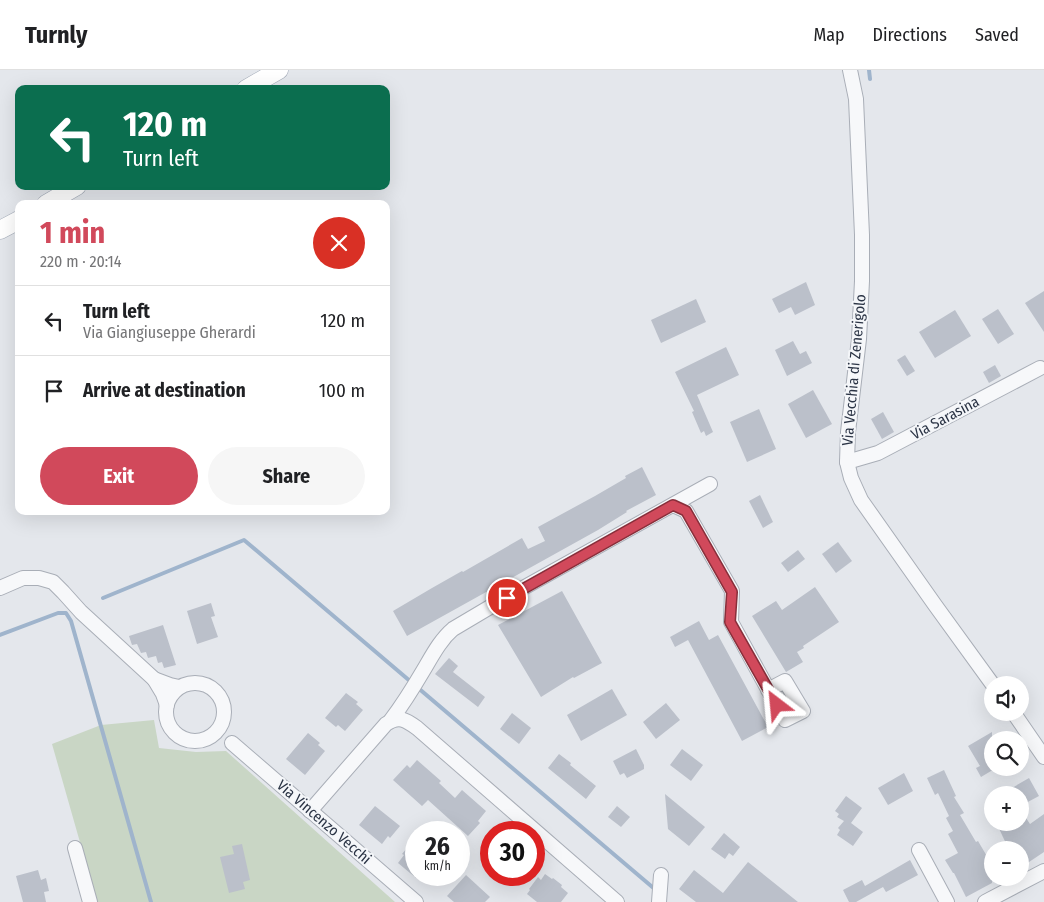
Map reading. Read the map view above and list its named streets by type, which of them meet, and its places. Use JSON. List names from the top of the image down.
{
  "streets": {
    "street": ["Via Vecchia di Zenerigolo", "Via Sarasina", "Via Vincenzo Vecchi"]
  },
  "crossings": [
    ["Via Vecchia di Zenerigolo", "Via Sarasina"]
  ],
  "page": {
    "header": "Turnly",
    "nav": ["Map", "Directions", "Saved"],
    "turn": ["120 m", "Turn left"],
    "heading": ["1 min", "220 m · 20:14"],
    "list": [
      {
        "name": "Turn left",
        "note": "Via Giangiuseppe Gherardi",
        "value": "120 m"
      },
      {
        "name": "Arrive at destination",
        "value": "100 m"
      }
    ],
    "buttons": ["Exit", "Share"],
    "map_buttons": ["+", "−"],
    "speed": "26 km/h",
    "limit": "30"
  }
}
